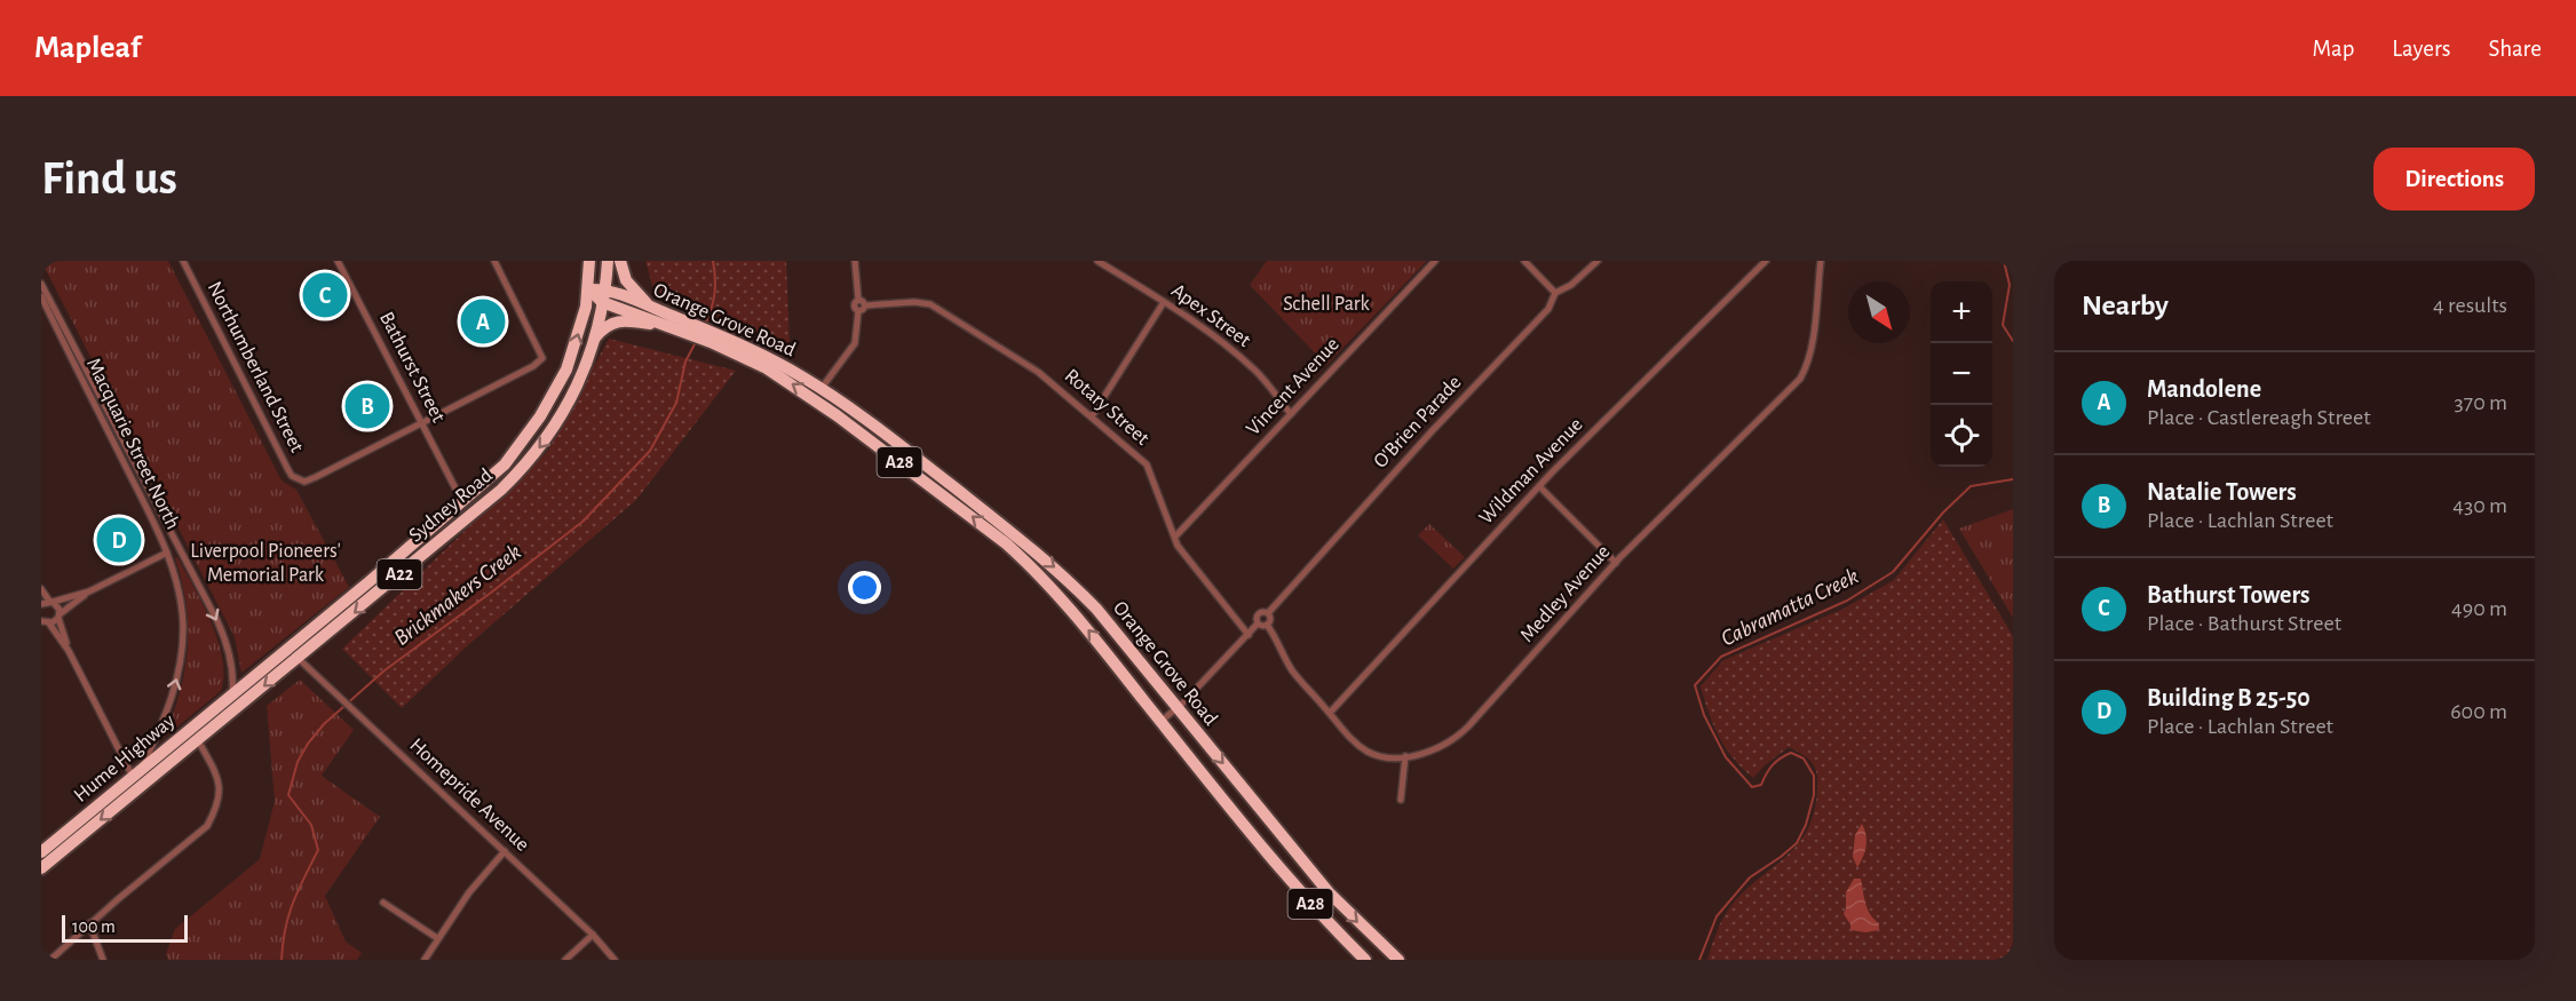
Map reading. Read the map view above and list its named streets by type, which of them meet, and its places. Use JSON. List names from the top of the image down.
{
  "streets": {
    "highway": [
      "Orange Grove Road",
      "A28",
      "Sydney Road",
      "A22",
      "Hume Highway"
    ],
    "street": [
      "Apex Street",
      "Northumberland Street",
      "Bathurst Street",
      "Vincent Avenue",
      "Rotary Street",
      "O'Brien Parade",
      "Macquarie Street North",
      "Wildman Avenue",
      "Medley Avenue",
      "Homepride Avenue"
    ]
  },
  "crossings": [
    ["Apex Street", "Vincent Avenue"],
    ["Orange Grove Road", "A28"],
    ["Orange Grove Road", "Sydney Road"],
    ["Orange Grove Road", "A22"],
    ["Northumberland Street", "Bathurst Street"],
    ["Vincent Avenue", "Rotary Street"],
    ["O'Brien Parade", "Medley Avenue"],
    ["Macquarie Street North", "Sydney Road"],
    ["Macquarie Street North", "Hume Highway"],
    ["Wildman Avenue", "Medley Avenue"],
    ["Sydney Road", "A22"],
    ["Sydney Road", "Hume Highway"],
    ["Sydney Road", "Homepride Avenue"]
  ],
  "water": ["Brickmakers Creek", "Cabramatta Creek"],
  "parks": ["Schell Park", "Liverpool Pioneers' Memorial Park"],
  "scale_bar": "100 m",
  "north": "bottom right",
  "page": {
    "header": "Mapleaf",
    "nav": ["Map", "Layers", "Share"],
    "buttons": "Directions",
    "title": "Find us",
    "heading": ["Nearby", "4 results"],
    "pins": [
      "C",
      "A",
      "B",
      "D"
    ],
    "map_buttons": ["+", "−"],
    "list": [
      {
        "mark": "A",
        "name": "Mandolene",
        "note": "Place · Castlereagh Street",
        "value": "370 m"
      },
      {
        "mark": "B",
        "name": "Natalie Towers",
        "note": "Place · Lachlan Street",
        "value": "430 m"
      },
      {
        "mark": "C",
        "name": "Bathurst Towers",
        "note": "Place · Bathurst Street",
        "value": "490 m"
      },
      {
        "mark": "D",
        "name": "Building B 25-50",
        "note": "Place · Lachlan Street",
        "value": "600 m"
      }
    ],
    "scale": "100 m"
  }
}
